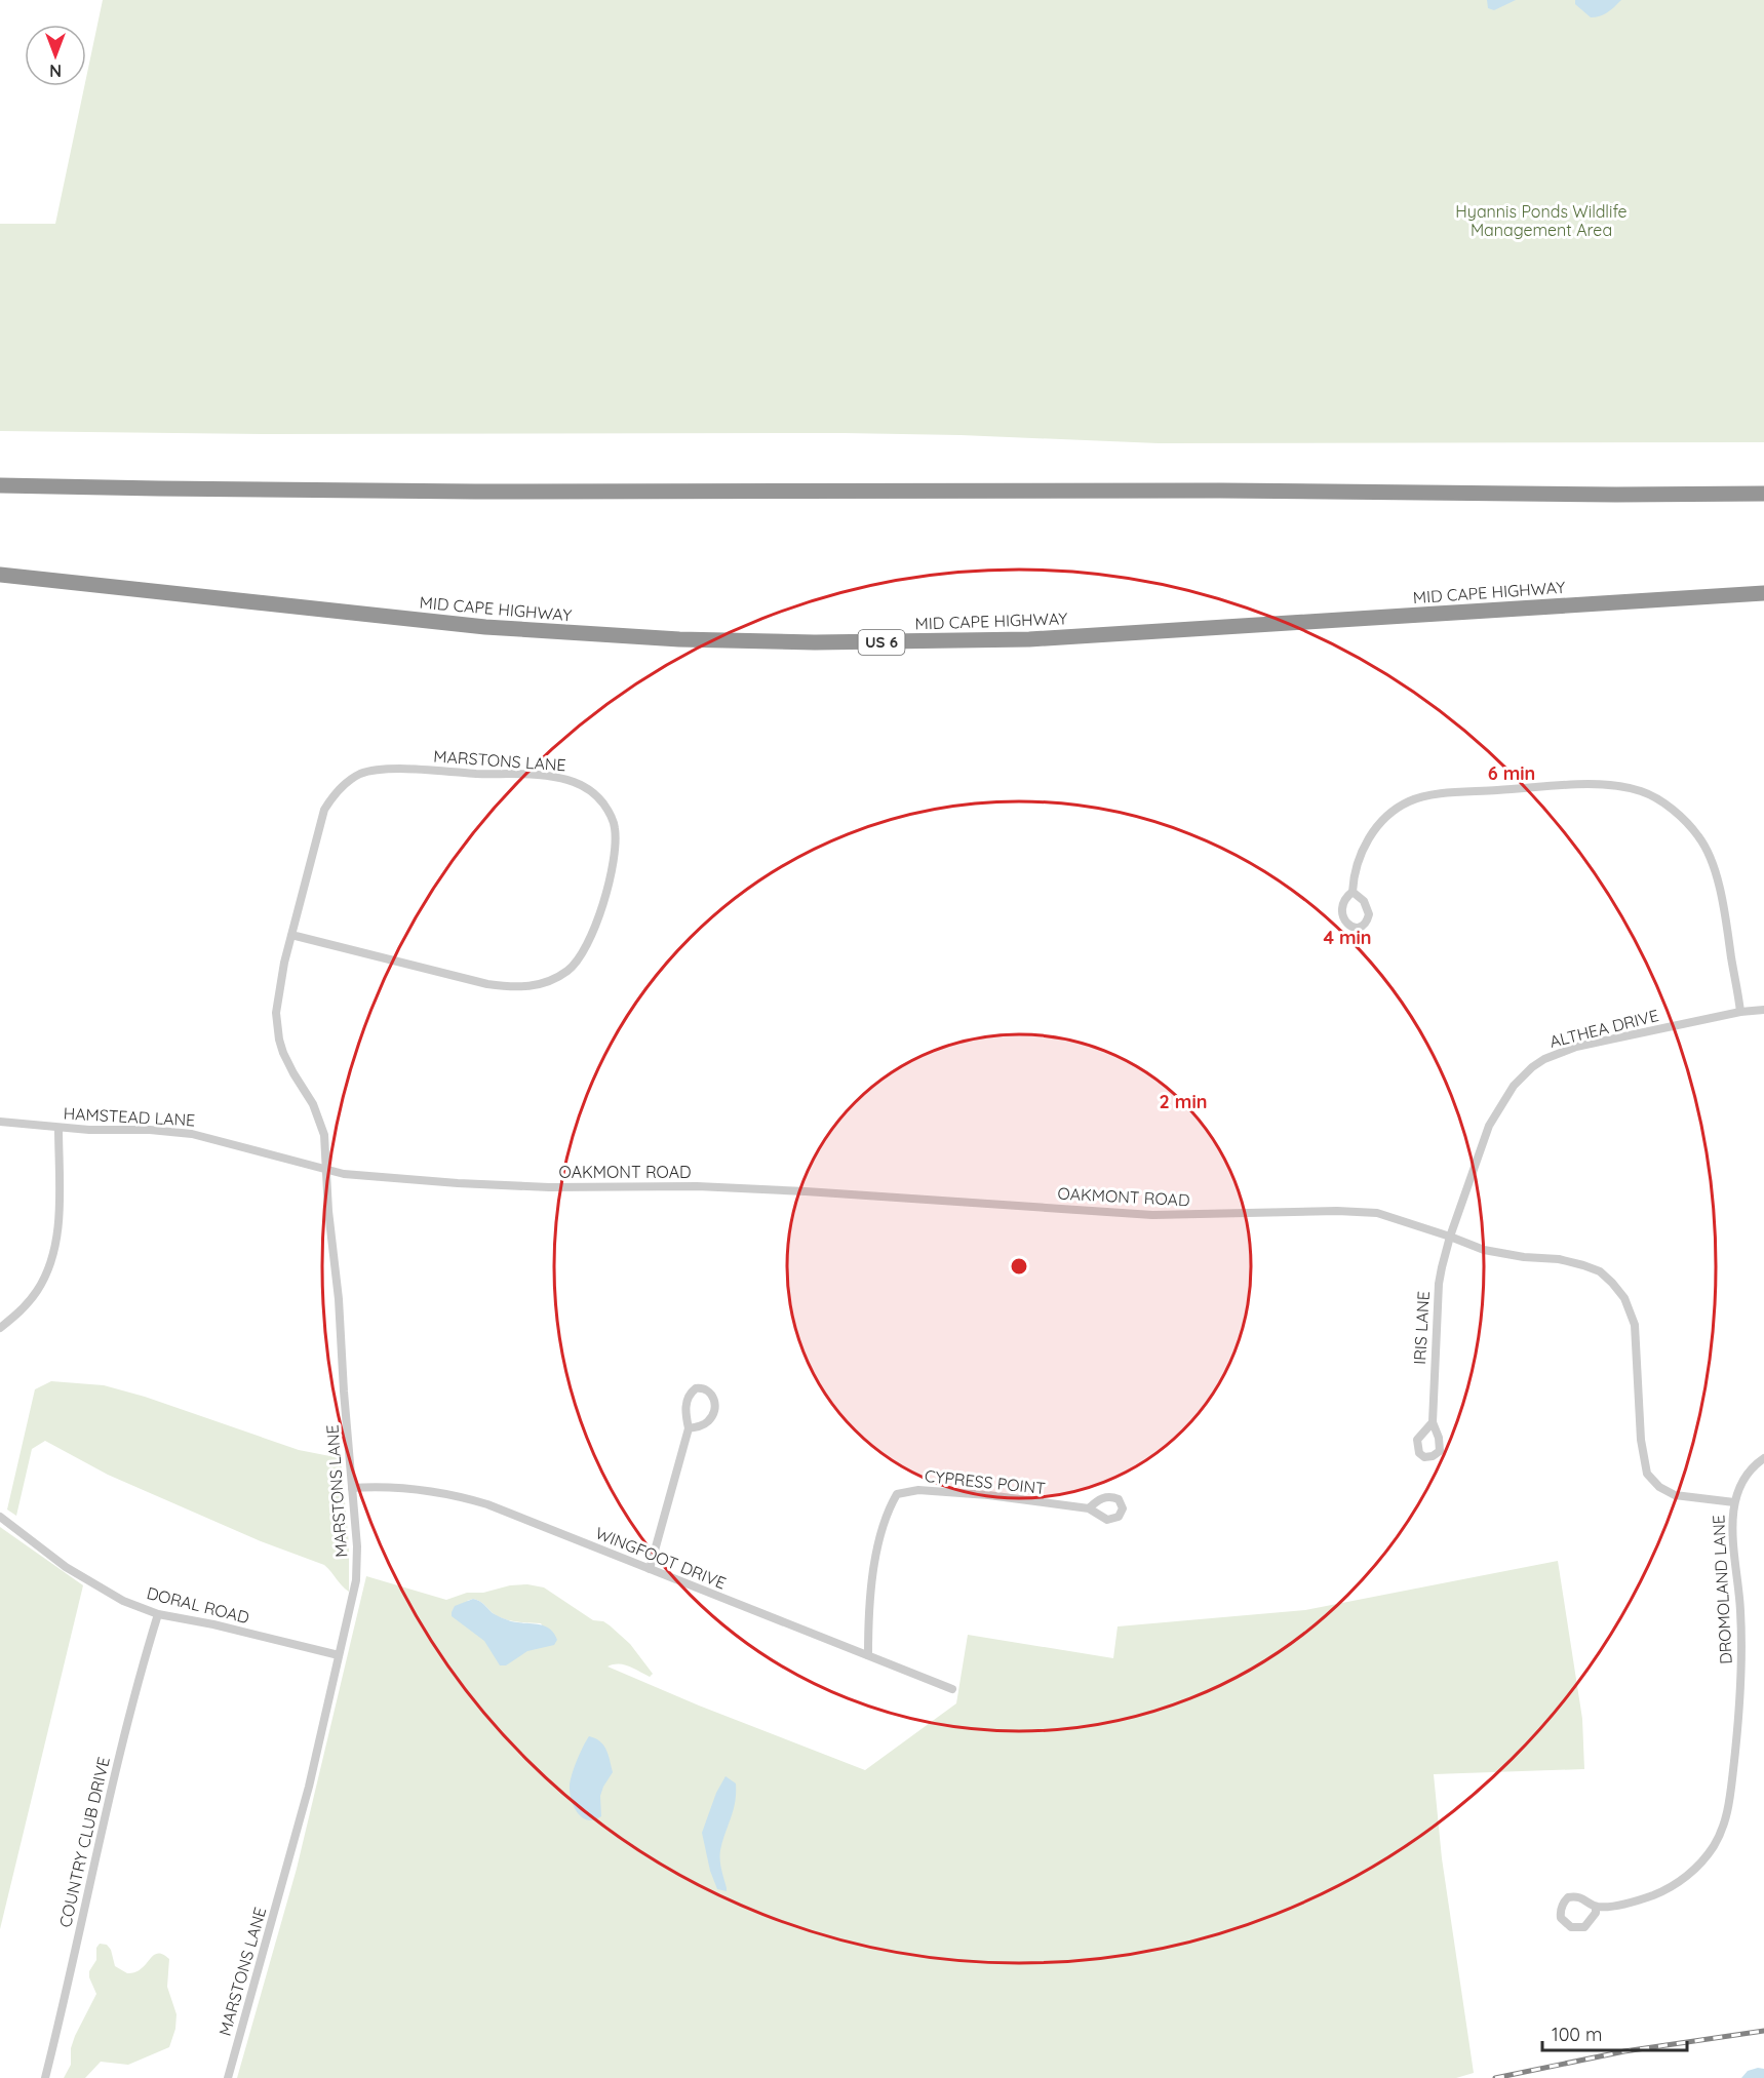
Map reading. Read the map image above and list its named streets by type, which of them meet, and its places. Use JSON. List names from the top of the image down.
{
  "streets": {
    "highway": ["MID CAPE HIGHWAY", "US 6"],
    "street": [
      "MARSTONS LANE",
      "ALTHEA DRIVE",
      "HAMSTEAD LANE",
      "OAKMONT ROAD",
      "IRIS LANE",
      "CYPRESS POINT",
      "WINGFOOT DRIVE",
      "DROMOLAND LANE",
      "DORAL ROAD",
      "COUNTRY CLUB DRIVE"
    ]
  },
  "crossings": [
    ["MARSTONS LANE", "HAMSTEAD LANE"],
    ["MARSTONS LANE", "OAKMONT ROAD"],
    ["MARSTONS LANE", "WINGFOOT DRIVE"],
    ["MARSTONS LANE", "DORAL ROAD"],
    ["ALTHEA DRIVE", "OAKMONT ROAD"],
    ["ALTHEA DRIVE", "IRIS LANE"],
    ["HAMSTEAD LANE", "OAKMONT ROAD"],
    ["OAKMONT ROAD", "IRIS LANE"],
    ["OAKMONT ROAD", "DROMOLAND LANE"],
    ["CYPRESS POINT", "WINGFOOT DRIVE"],
    ["DORAL ROAD", "COUNTRY CLUB DRIVE"]
  ],
  "parks": ["Hyannis Ponds Wildlife Management Area"],
  "scale_bar": "100 m",
  "north": "bottom",
  "rings": ["6 min", "4 min", "2 min"]
}
